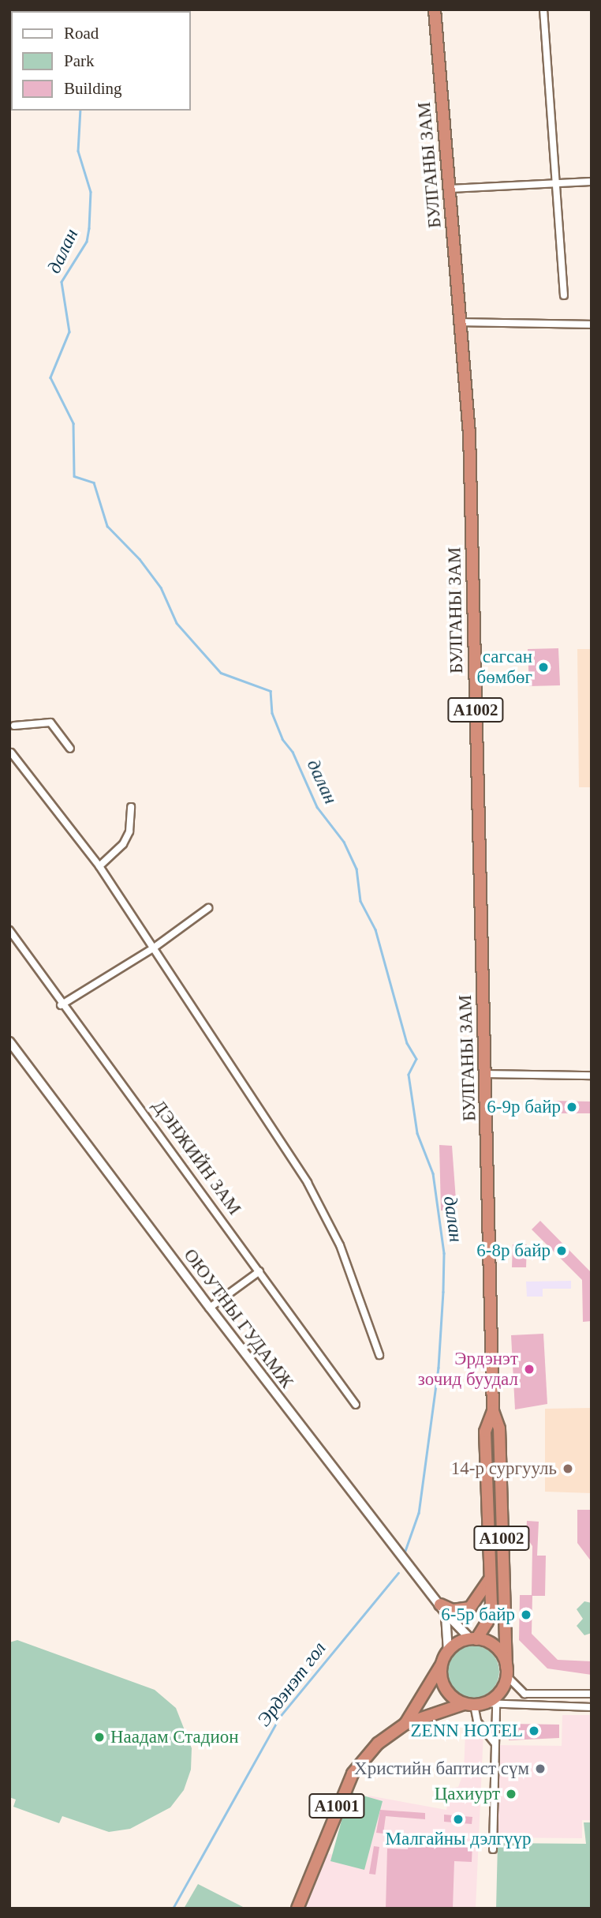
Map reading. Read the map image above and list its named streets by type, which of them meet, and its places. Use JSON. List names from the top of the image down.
{
  "streets": {
    "highway": ["БУЛГАНЫ ЗАМ", "A1002", "A1001"],
    "street": ["ДЭНЖИЙН ЗАМ", "ОЮУТНЫ ГУДАМЖ"]
  },
  "crossings": [
    ["БУЛГАНЫ ЗАМ", "ОЮУТНЫ ГУДАМЖ"],
    ["БУЛГАНЫ ЗАМ", "A1001"],
    ["ОЮУТНЫ ГУДАМЖ", "A1001"]
  ],
  "water": ["далан", "Эрдэнэт гол"],
  "places": [
    "сагсан бөмбөг",
    "6-9р байр",
    "6-8р байр",
    "Эрдэнэт зочид буудал",
    "14-р сургууль",
    "6-5р байр",
    "ZENN HOTEL",
    "Наадам Стадион",
    "Христийн баптист сүм",
    "Цахиурт",
    "Малгайны дэлгүүр"
  ],
  "legend": ["Road", "Park", "Building"]
}
